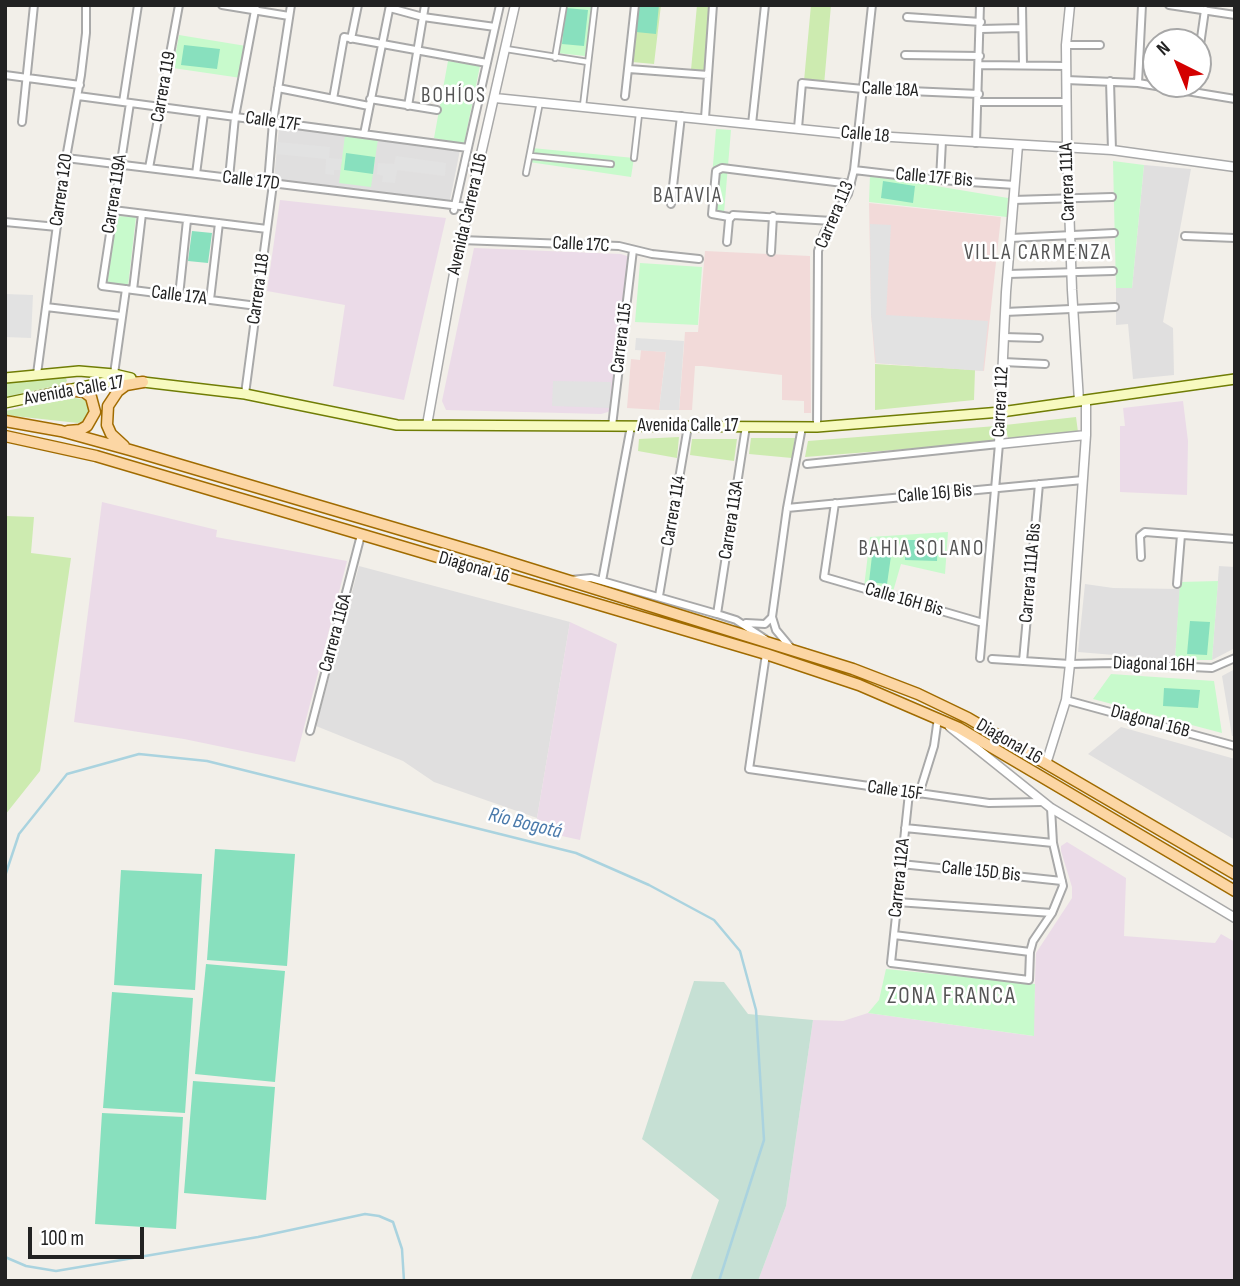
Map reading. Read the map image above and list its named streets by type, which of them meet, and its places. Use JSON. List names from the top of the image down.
{
  "streets": {
    "main road": ["Avenida Calle 17", "Diagonal 16"],
    "street": [
      "Carrera 119",
      "Calle 18A",
      "Calle 17F",
      "Calle 18",
      "Calle 17F Bis",
      "Calle 17D",
      "Carrera 111A",
      "Carrera 120",
      "Carrera 119A",
      "Avenida Carrera 116",
      "Carrera 113",
      "Calle 17C",
      "Carrera 118",
      "Calle 17A",
      "Carrera 115",
      "Carrera 112",
      "Calle 16J Bis",
      "Carrera 114",
      "Carrera 113A",
      "Carrera 111A Bis",
      "Calle 16H Bis",
      "Carrera 116A",
      "Diagonal 16H",
      "Diagonal 16B",
      "Calle 15F",
      "Calle 15D Bis",
      "Carrera 112A"
    ]
  },
  "crossings": [
    ["Carrera 119", "Calle 17F"],
    ["Carrera 119", "Calle 17D"],
    ["Calle 18A", "Calle 18"],
    ["Calle 18A", "Carrera 111A"],
    ["Calle 18A", "Carrera 113"],
    ["Calle 17F", "Carrera 120"],
    ["Calle 17F", "Carrera 119A"],
    ["Calle 17F", "Carrera 118"],
    ["Calle 18", "Carrera 111A"],
    ["Calle 18", "Avenida Carrera 116"],
    ["Calle 18", "Carrera 113"],
    ["Calle 18", "Carrera 112"],
    ["Calle 17F Bis", "Carrera 113"],
    ["Calle 17F Bis", "Carrera 112"],
    ["Calle 17D", "Carrera 120"],
    ["Calle 17D", "Carrera 119A"],
    ["Calle 17D", "Avenida Carrera 116"],
    ["Calle 17D", "Carrera 118"],
    ["Carrera 111A", "Avenida Calle 17"],
    ["Carrera 111A", "Calle 16J Bis"],
    ["Carrera 111A", "Diagonal 16"],
    ["Carrera 111A", "Diagonal 16H"],
    ["Carrera 111A", "Diagonal 16B"],
    ["Carrera 120", "Avenida Calle 17"],
    ["Carrera 119A", "Calle 17A"],
    ["Avenida Carrera 116", "Calle 17C"],
    ["Avenida Carrera 116", "Avenida Calle 17"],
    ["Carrera 113", "Avenida Calle 17"],
    ["Calle 17C", "Carrera 115"],
    ["Carrera 118", "Calle 17A"],
    ["Carrera 118", "Avenida Calle 17"],
    ["Carrera 115", "Avenida Calle 17"],
    ["Avenida Calle 17", "Carrera 112"],
    ["Avenida Calle 17", "Carrera 114"],
    ["Avenida Calle 17", "Carrera 113A"],
    ["Carrera 112", "Calle 16J Bis"],
    ["Carrera 112", "Calle 16H Bis"],
    ["Calle 16J Bis", "Carrera 111A Bis"],
    ["Calle 16J Bis", "Calle 16H Bis"],
    ["Carrera 114", "Diagonal 16"],
    ["Carrera 113A", "Diagonal 16"],
    ["Diagonal 16", "Carrera 116A"],
    ["Diagonal 16", "Calle 15F"],
    ["Carrera 111A Bis", "Diagonal 16H"],
    ["Calle 15F", "Carrera 112A"],
    ["Calle 15D Bis", "Carrera 112A"]
  ],
  "districts": [
    "BOHÍOS",
    "BATAVIA",
    "VILLA CARMENZA",
    "BAHIA SOLANO",
    "ZONA FRANCA"
  ],
  "water": ["Río Bogotá"],
  "scale_bar": "100 m",
  "north": "top left"
}
